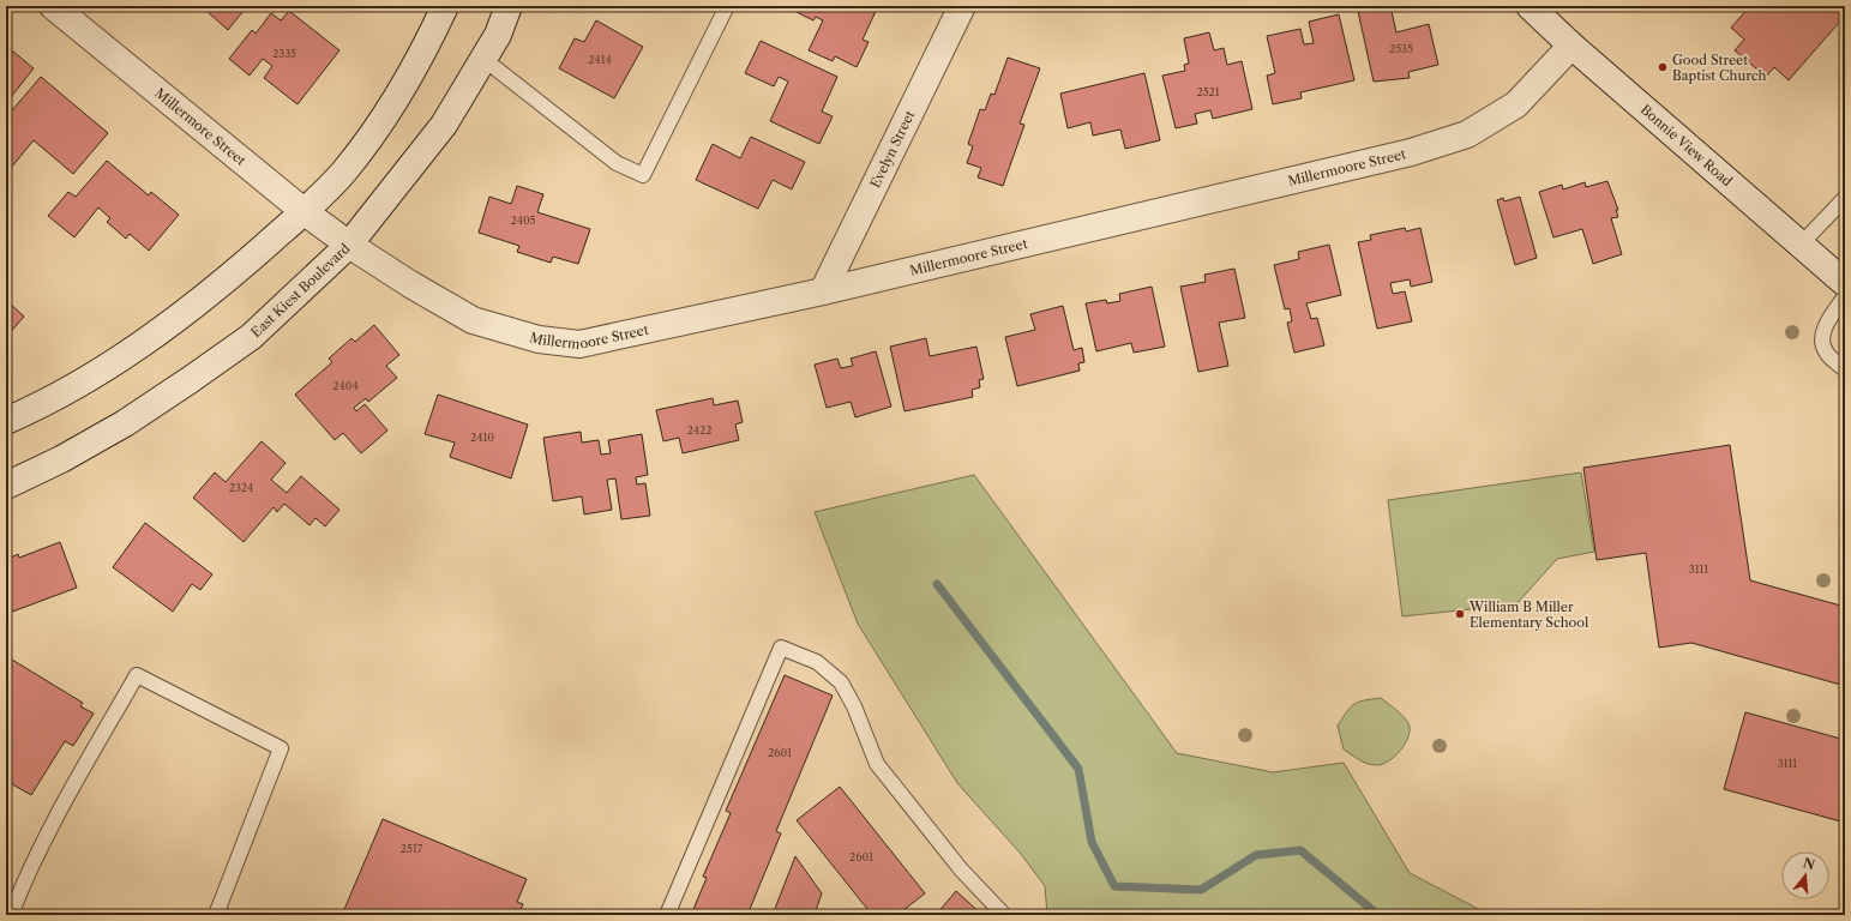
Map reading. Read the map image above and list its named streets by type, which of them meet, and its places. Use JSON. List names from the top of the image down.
{
  "streets": {
    "street": [
      "Millermore Street",
      "Bonnie View Road",
      "Evelyn Street",
      "Millermoore Street",
      "East Kiest Boulevard"
    ]
  },
  "crossings": [
    ["Millermore Street", "Millermoore Street"],
    ["Millermore Street", "East Kiest Boulevard"],
    ["Bonnie View Road", "Millermoore Street"],
    ["Evelyn Street", "Millermoore Street"],
    ["Millermoore Street", "East Kiest Boulevard"]
  ],
  "places": ["Good Street Baptist Church", "William B Miller Elementary School"],
  "house_numbers": [
    "2535",
    "2335",
    "2414",
    "2521",
    "2405",
    "2404",
    "2422",
    "2410",
    "2324",
    "3111",
    "2601",
    "3111",
    "2517",
    "2601"
  ],
  "north": "top"
}
